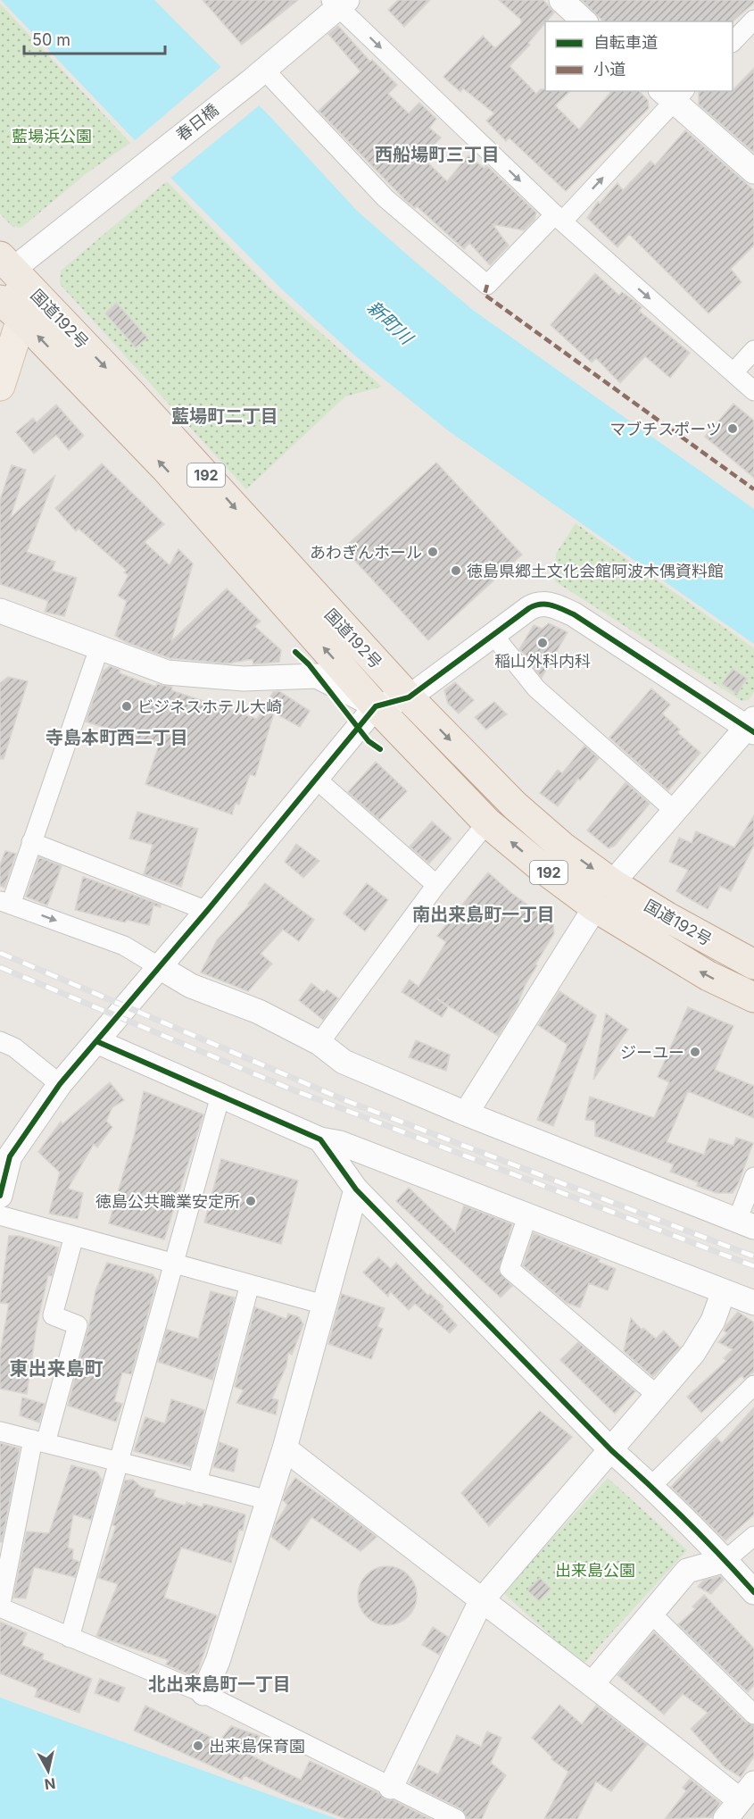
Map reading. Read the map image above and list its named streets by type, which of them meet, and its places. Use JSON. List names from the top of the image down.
{
  "streets": {
    "highway": ["国道192号", "192"],
    "street": ["春日橋"]
  },
  "crossings": [
    ["春日橋", "国道192号"]
  ],
  "districts": [
    "西船場町三丁目",
    "藍場町二丁目",
    "寺島本町西二丁目",
    "南出来島町一丁目",
    "東出来島町",
    "北出来島町一丁目"
  ],
  "water": ["新町川"],
  "parks": ["藍場浜公園", "出来島公園"],
  "places": [
    "マブチスポーツ",
    "あわぎんホール",
    "徳島県郷土文化会館阿波木偶資料館",
    "稲山外科内科",
    "ビジネスホテル大崎",
    "ジーユー",
    "徳島公共職業安定所",
    "出来島保育園"
  ],
  "legend": ["自転車道", "小道"],
  "scale_bar": "50 m",
  "north": "bottom"
}
